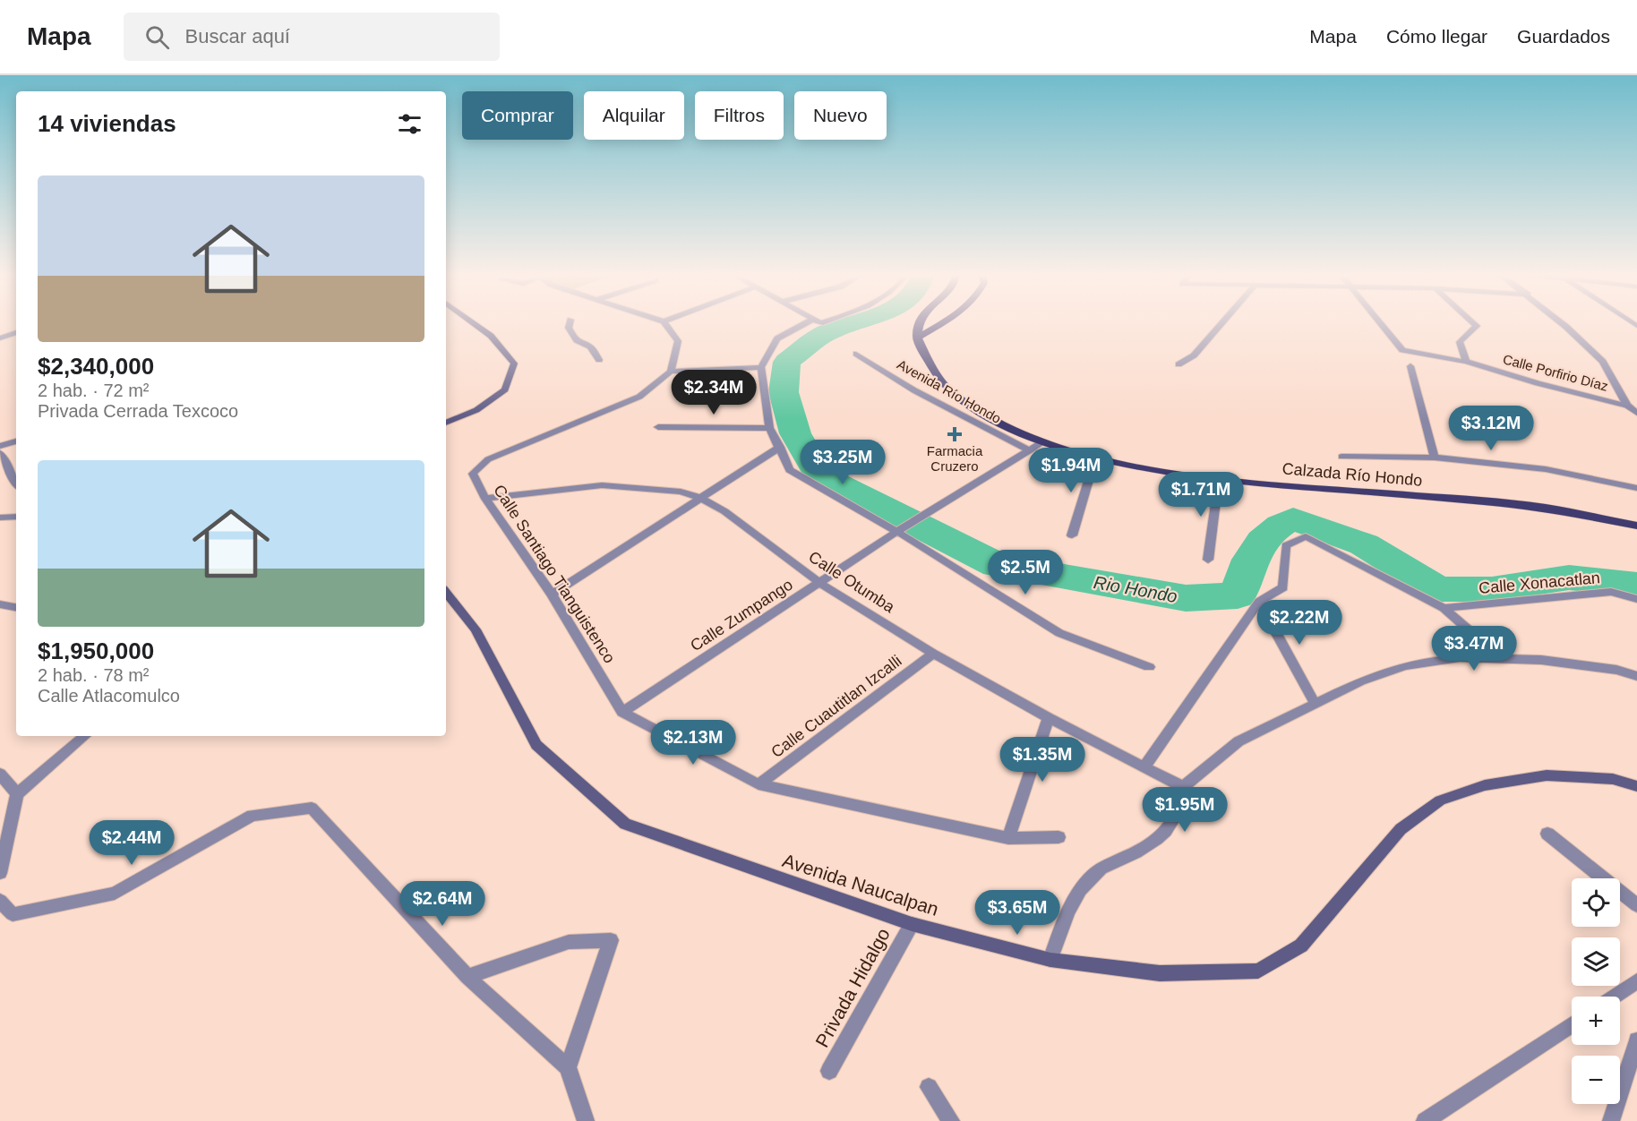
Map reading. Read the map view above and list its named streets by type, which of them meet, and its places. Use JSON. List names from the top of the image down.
{
  "streets": {
    "main road": ["Calzada Río Hondo", "Avenida Naucalpan"],
    "street": [
      "Calle Porfirio Díaz",
      "Avenida Río Hondo",
      "Calle Santiago Tianguistenco",
      "Calle Otumba",
      "Calle Xonacatlan",
      "Calle Zumpango",
      "Calle Cuautitlan Izcalli",
      "Privada Hidalgo"
    ]
  },
  "crossings": [
    ["Avenida Río Hondo", "Calle Zumpango"],
    ["Calzada Río Hondo", "Calle Zumpango"],
    ["Calle Santiago Tianguistenco", "Calle Otumba"],
    ["Calle Santiago Tianguistenco", "Calle Zumpango"],
    ["Calle Otumba", "Calle Zumpango"],
    ["Calle Otumba", "Calle Cuautitlan Izcalli"],
    ["Avenida Naucalpan", "Privada Hidalgo"]
  ],
  "water": ["Rio Hondo"],
  "places": {
    "health": ["Farmacia Cruzero"]
  },
  "page": {
    "header": "Mapa",
    "search": "Buscar aquí",
    "nav": ["Mapa", "Cómo llegar", "Guardados"],
    "chip": [
      "Comprar",
      "Alquilar",
      "Filtros",
      "Nuevo"
    ],
    "heading": "14 viviendas",
    "list": [
      {
        "name": "$2,340,000",
        "note": "2 hab. · 72 m² · Privada Cerrada Texcoco"
      },
      {
        "name": "$1,950,000",
        "note": "2 hab. · 78 m² · Calle Atlacomulco"
      }
    ],
    "price": [
      "$2.34M",
      "$3.12M",
      "$3.25M",
      "$1.94M",
      "$1.71M",
      "$2.5M",
      "$2.22M",
      "$3.47M",
      "$2.13M",
      "$1.35M",
      "$1.95M",
      "$2.44M",
      "$2.64M",
      "$3.65M"
    ],
    "map_buttons": ["+", "−"]
  }
}
